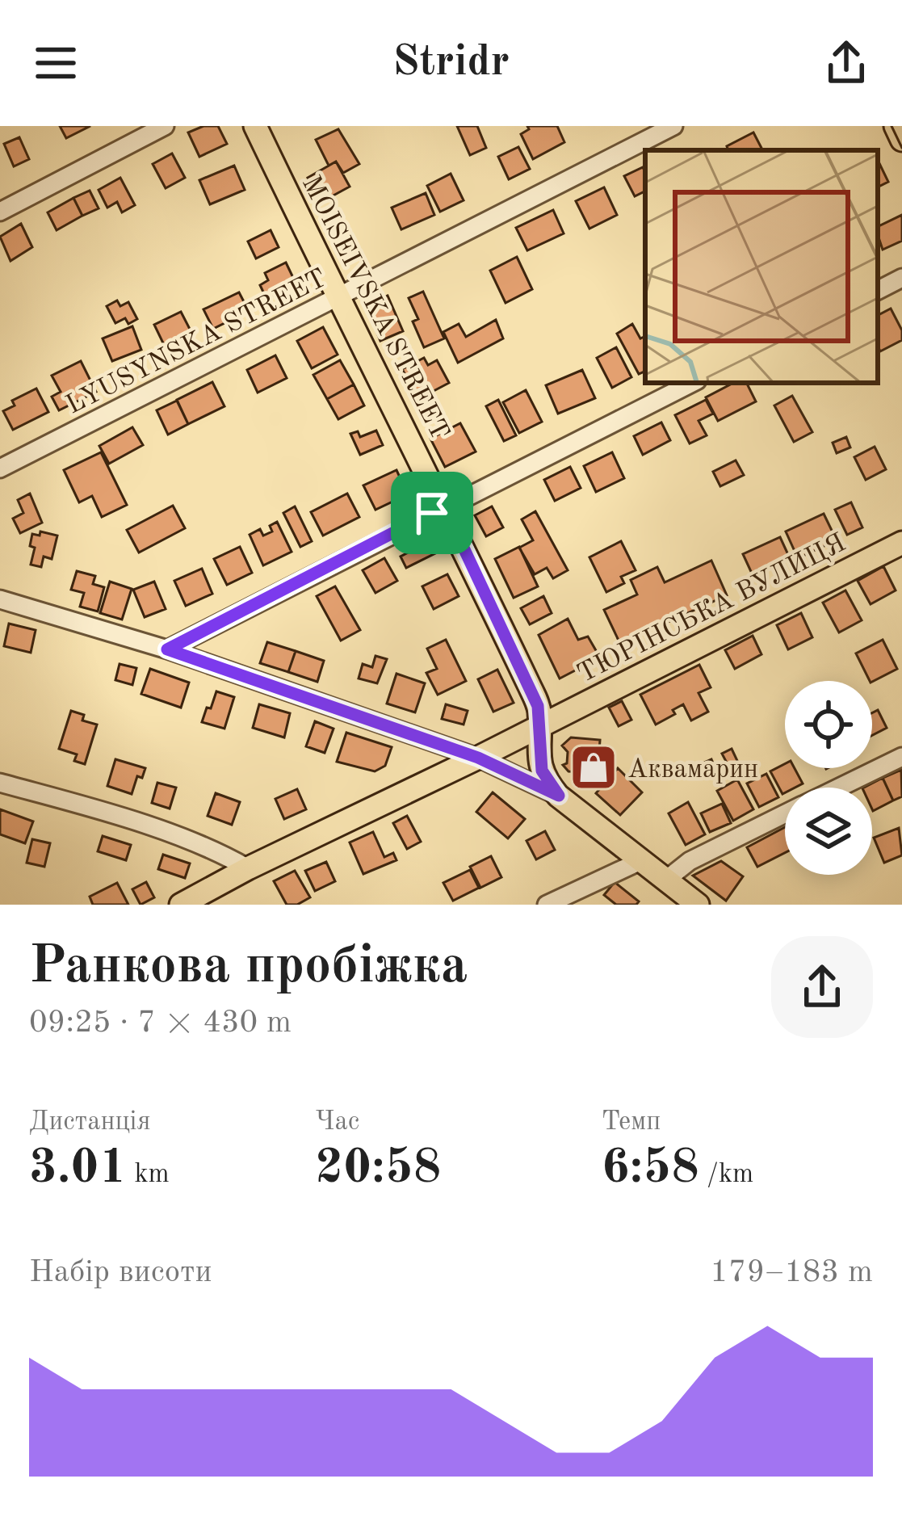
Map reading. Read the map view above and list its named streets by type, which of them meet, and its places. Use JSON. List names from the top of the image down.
{
  "streets": {
    "main road": ["MOISEIVSKA STREET", "ТЮРІНСЬКА ВУЛИЦЯ"],
    "street": ["LYUSYNSKA STREET"]
  },
  "crossings": [
    ["MOISEIVSKA STREET", "LYUSYNSKA STREET"],
    ["MOISEIVSKA STREET", "ТЮРІНСЬКА ВУЛИЦЯ"]
  ],
  "places": {
    "shop": ["Аквамарин"]
  },
  "page": {
    "header": "Stridr",
    "heading": ["Ранкова пробіжка", "09:25 · 7 × 430 m"],
    "stats": [
      ["Дистанція", "3.01 km"],
      ["Час", "20:58"],
      ["Темп", "6:58 /km"]
    ],
    "chart": ["Набір висоти", "179–183 m"]
  }
}
